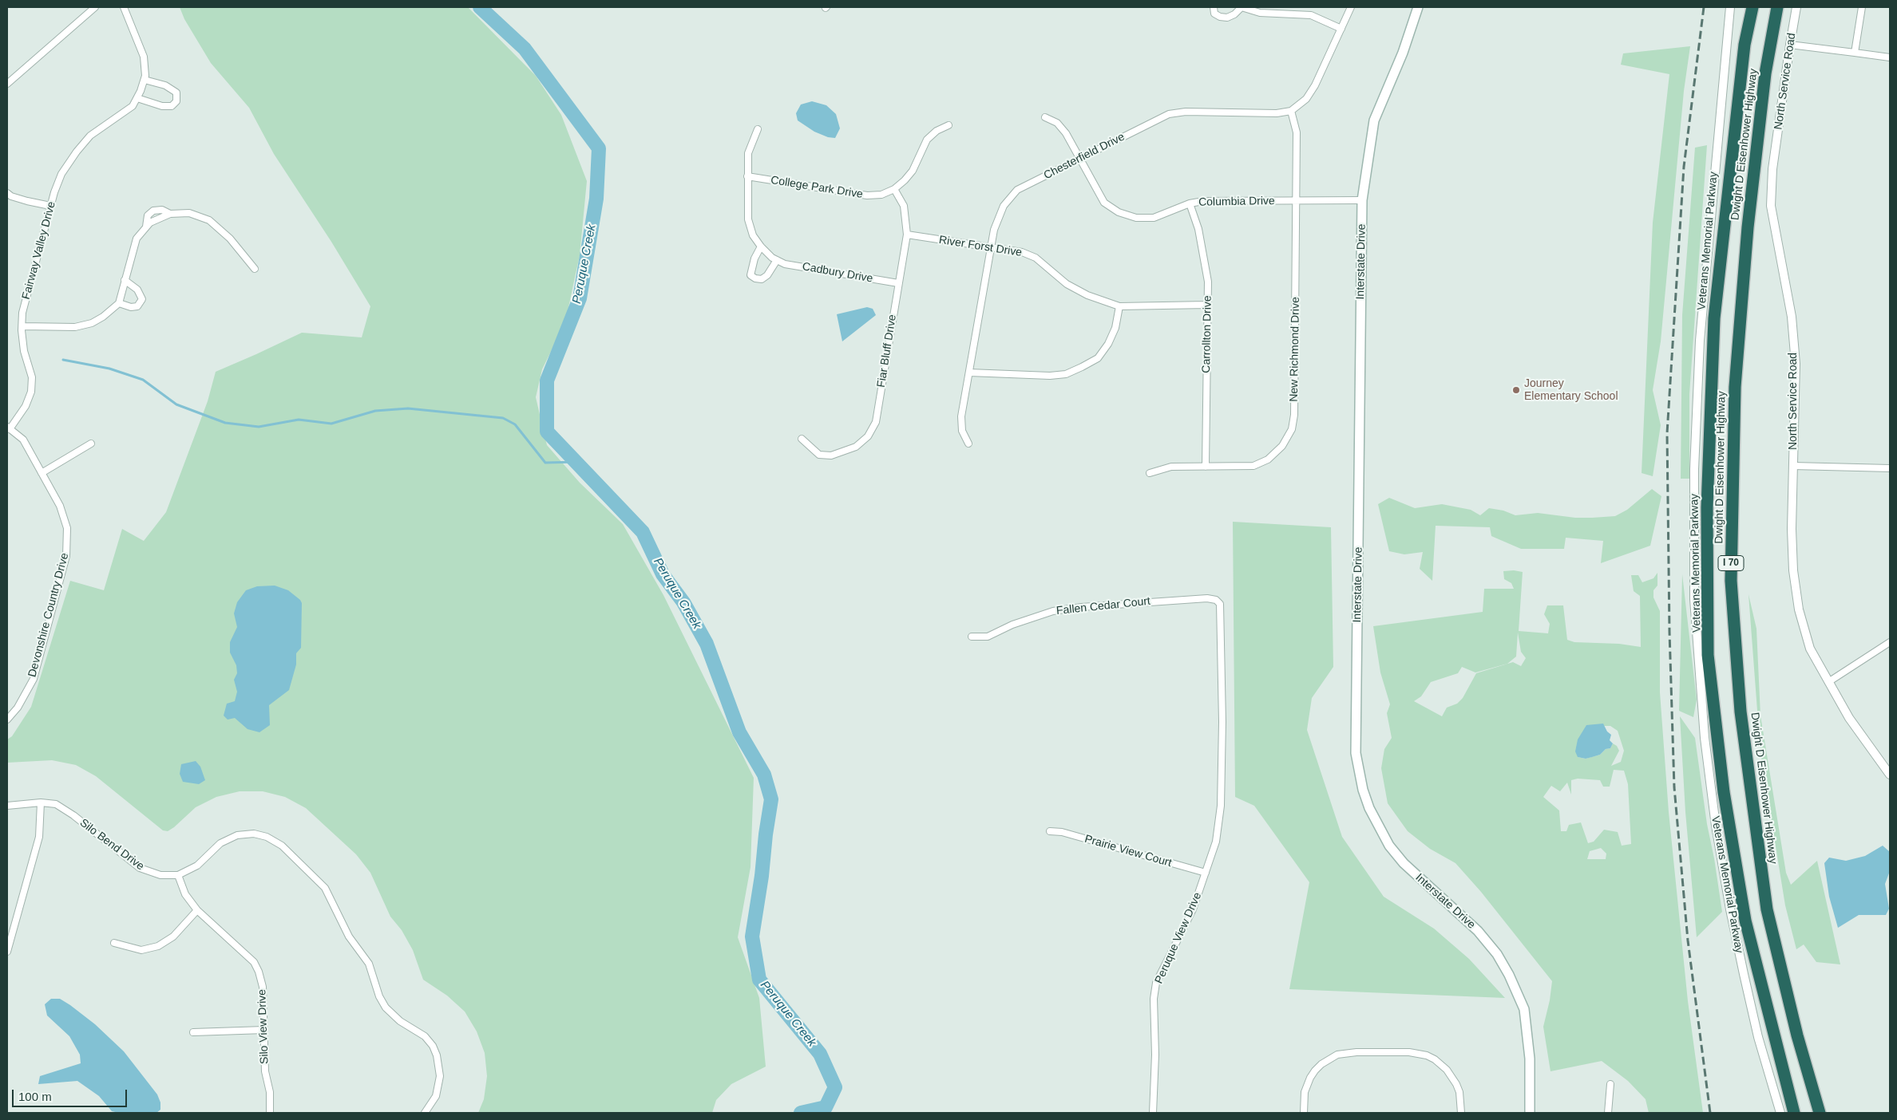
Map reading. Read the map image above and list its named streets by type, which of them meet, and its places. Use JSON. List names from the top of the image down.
{
  "streets": {
    "highway": ["Dwight D Eisenhower Highway", "I 70"],
    "main road": ["Interstate Drive"],
    "street": [
      "North Service Road",
      "Chesterfield Drive",
      "College Park Drive",
      "Columbia Drive",
      "Veterans Memorial Parkway",
      "River Forst Drive",
      "Fairway Valley Drive",
      "Cadbury Drive",
      "Carrollton Drive",
      "New Richmond Drive",
      "Fiar Bluff Drive",
      "Fallen Cedar Court",
      "Devonshire Country Drive",
      "Silo Bend Drive",
      "Prairie View Court",
      "Peruque View Drive",
      "Silo View Drive"
    ]
  },
  "crossings": [
    ["Chesterfield Drive", "Columbia Drive"],
    ["Chesterfield Drive", "River Forst Drive"],
    ["Chesterfield Drive", "New Richmond Drive"],
    ["College Park Drive", "Cadbury Drive"],
    ["College Park Drive", "Fiar Bluff Drive"],
    ["Columbia Drive", "Interstate Drive"],
    ["Columbia Drive", "Carrollton Drive"],
    ["Columbia Drive", "New Richmond Drive"],
    ["River Forst Drive", "Carrollton Drive"],
    ["River Forst Drive", "Fiar Bluff Drive"],
    ["Fairway Valley Drive", "Devonshire Country Drive"],
    ["Cadbury Drive", "Fiar Bluff Drive"],
    ["Carrollton Drive", "New Richmond Drive"],
    ["Fallen Cedar Court", "Peruque View Drive"],
    ["Silo Bend Drive", "Silo View Drive"],
    ["Prairie View Court", "Peruque View Drive"]
  ],
  "water": ["Peruque Creek"],
  "places": ["Journey Elementary School"],
  "scale_bar": "100 m"
}
